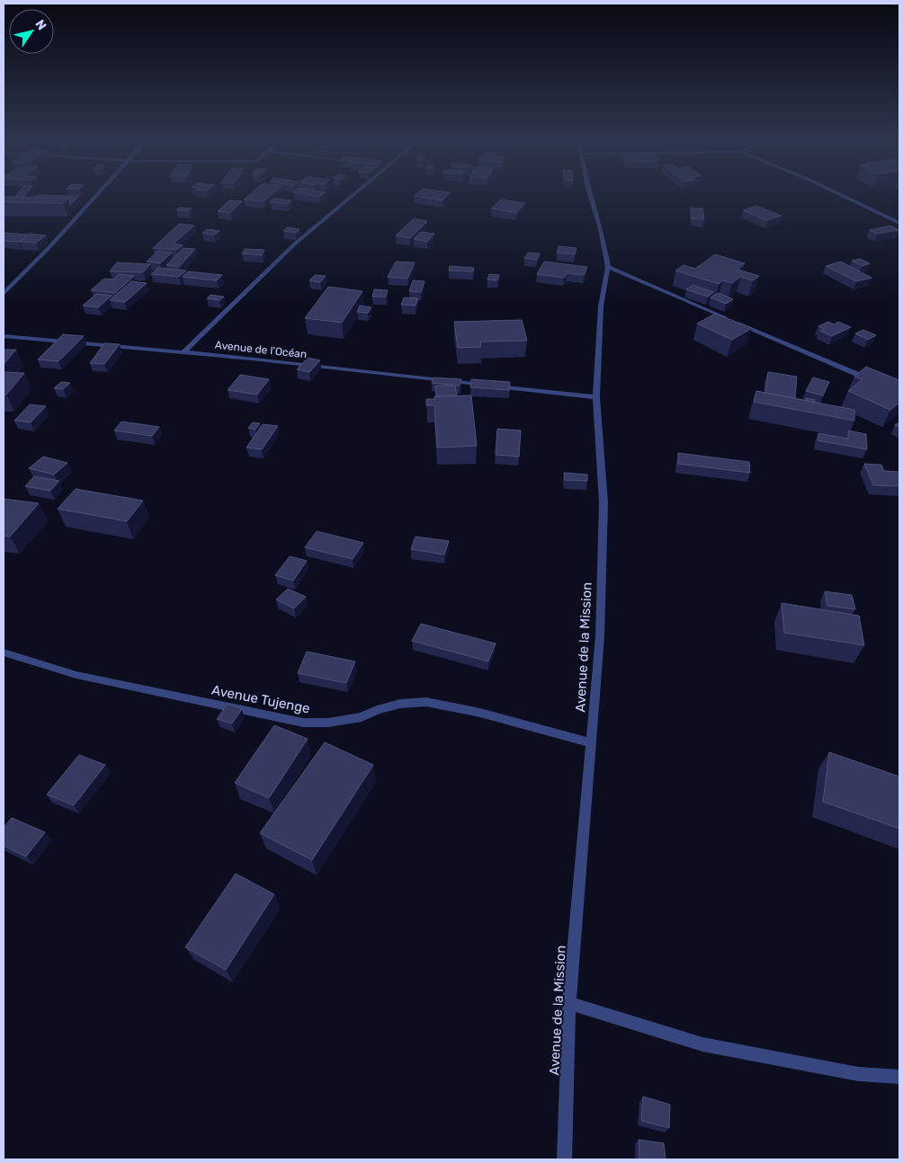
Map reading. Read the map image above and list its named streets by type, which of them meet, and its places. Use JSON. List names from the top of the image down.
{
  "streets": {
    "street": ["Avenue de l'Océan", "Avenue de la Mission", "Avenue Tujenge"]
  },
  "crossings": [
    ["Avenue de l'Océan", "Avenue de la Mission"],
    ["Avenue de la Mission", "Avenue Tujenge"]
  ],
  "north": "top right"
}
